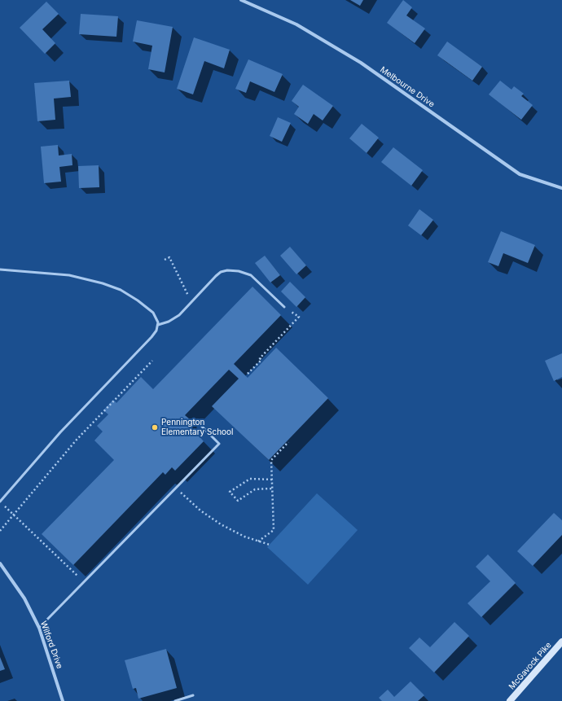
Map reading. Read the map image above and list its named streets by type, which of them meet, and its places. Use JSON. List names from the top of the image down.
{
  "streets": {
    "main road": ["McGavock Pike"],
    "street": ["Melbourne Drive", "Wilford Drive"]
  },
  "places": ["Pennington Elementary School"]
}
